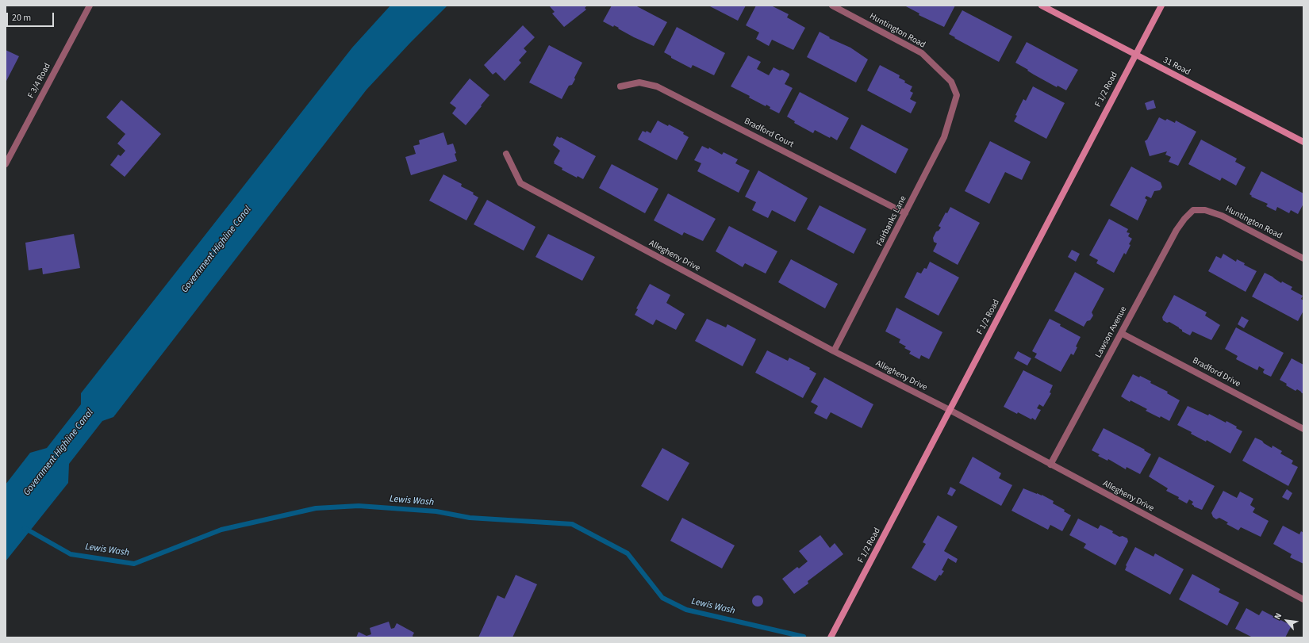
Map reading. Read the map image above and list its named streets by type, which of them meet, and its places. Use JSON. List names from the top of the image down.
{
  "streets": {
    "street": [
      "Huntington Road",
      "31 Road",
      "F 3/4 Road",
      "F 1/2 Road",
      "Bradford Court",
      "Fairbanks Lane",
      "Allegheny Drive",
      "Lawson Avenue",
      "Bradford Drive"
    ]
  },
  "crossings": [
    ["Huntington Road", "Fairbanks Lane"],
    ["Huntington Road", "Lawson Avenue"],
    ["31 Road", "F 1/2 Road"],
    ["F 1/2 Road", "Allegheny Drive"],
    ["Bradford Court", "Fairbanks Lane"],
    ["Fairbanks Lane", "Allegheny Drive"],
    ["Allegheny Drive", "Lawson Avenue"],
    ["Lawson Avenue", "Bradford Drive"]
  ],
  "water": ["Government Highline Canal", "Lewis Wash"],
  "scale_bar": "20 m",
  "north": "top left"
}
